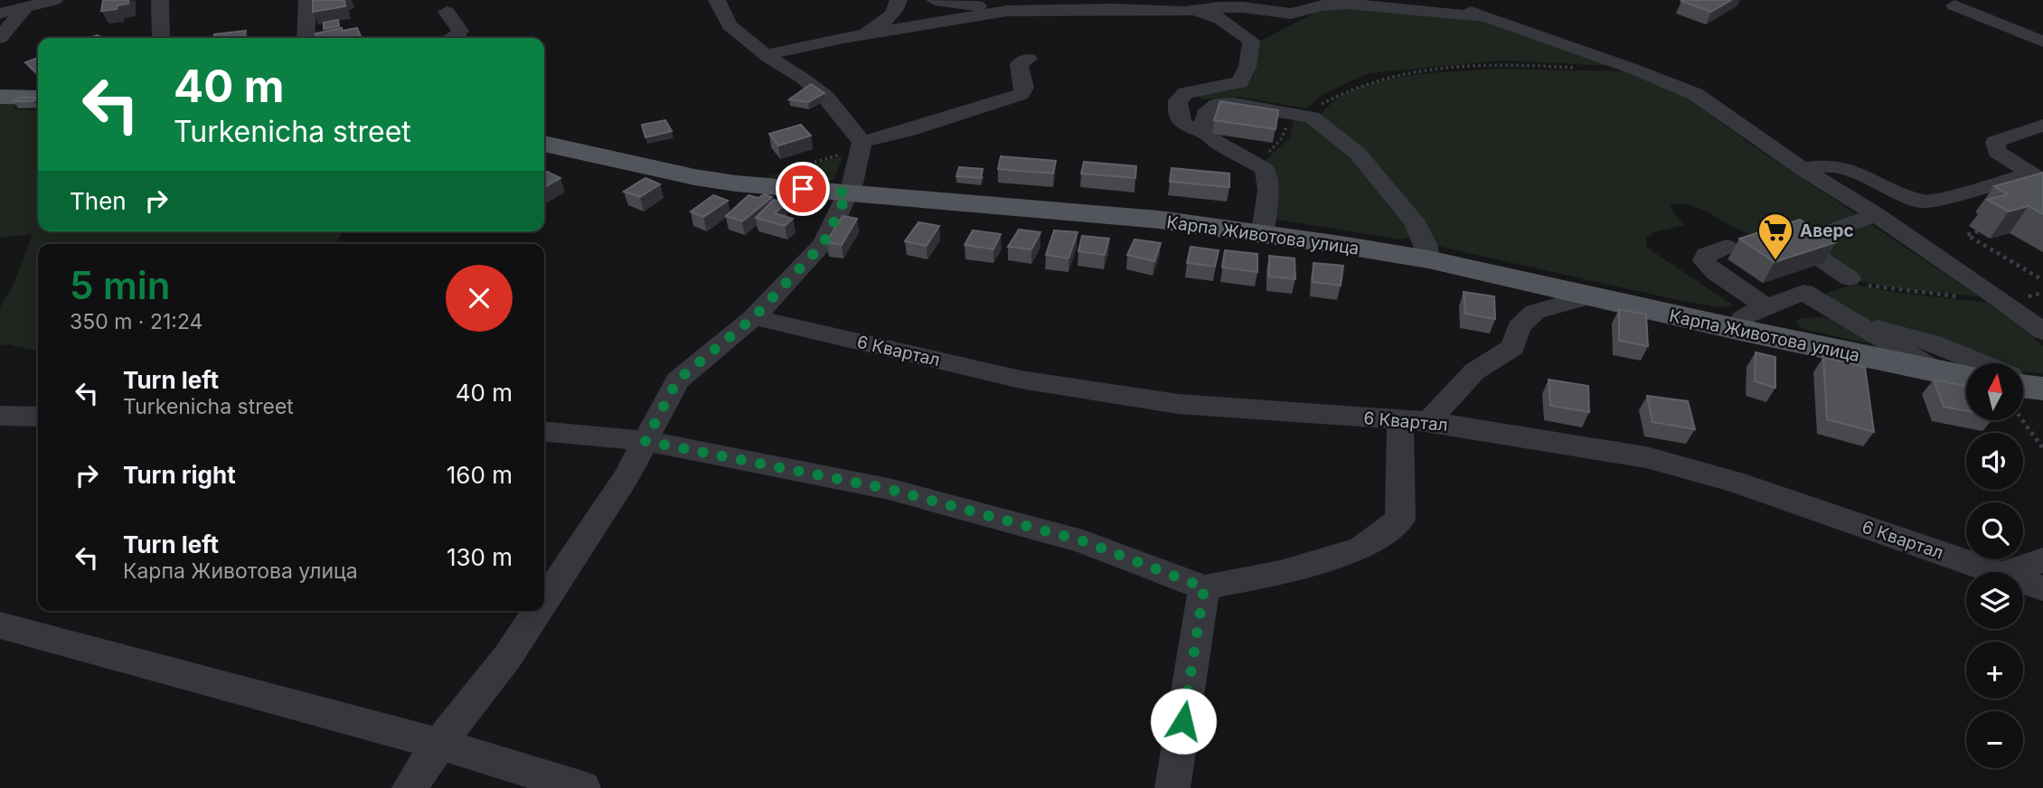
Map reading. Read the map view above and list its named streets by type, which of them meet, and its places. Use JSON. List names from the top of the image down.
{
  "streets": {
    "main road": ["Карпа Животова улица"],
    "street": ["6 Квартал"]
  },
  "places": {
    "supermarket": ["Аверс"]
  },
  "north": "top",
  "page": {
    "turn": ["40 m", "Turkenicha street"],
    "then": "Then",
    "heading": ["5 min", "350 m · 21:24"],
    "list": [
      {
        "name": "Turn left",
        "note": "Turkenicha street",
        "value": "40 m"
      },
      {
        "name": "Turn right",
        "value": "160 m"
      },
      {
        "name": "Turn left",
        "note": "Карпа Животова улица",
        "value": "130 m"
      }
    ],
    "map_buttons": ["+", "−"]
  }
}
